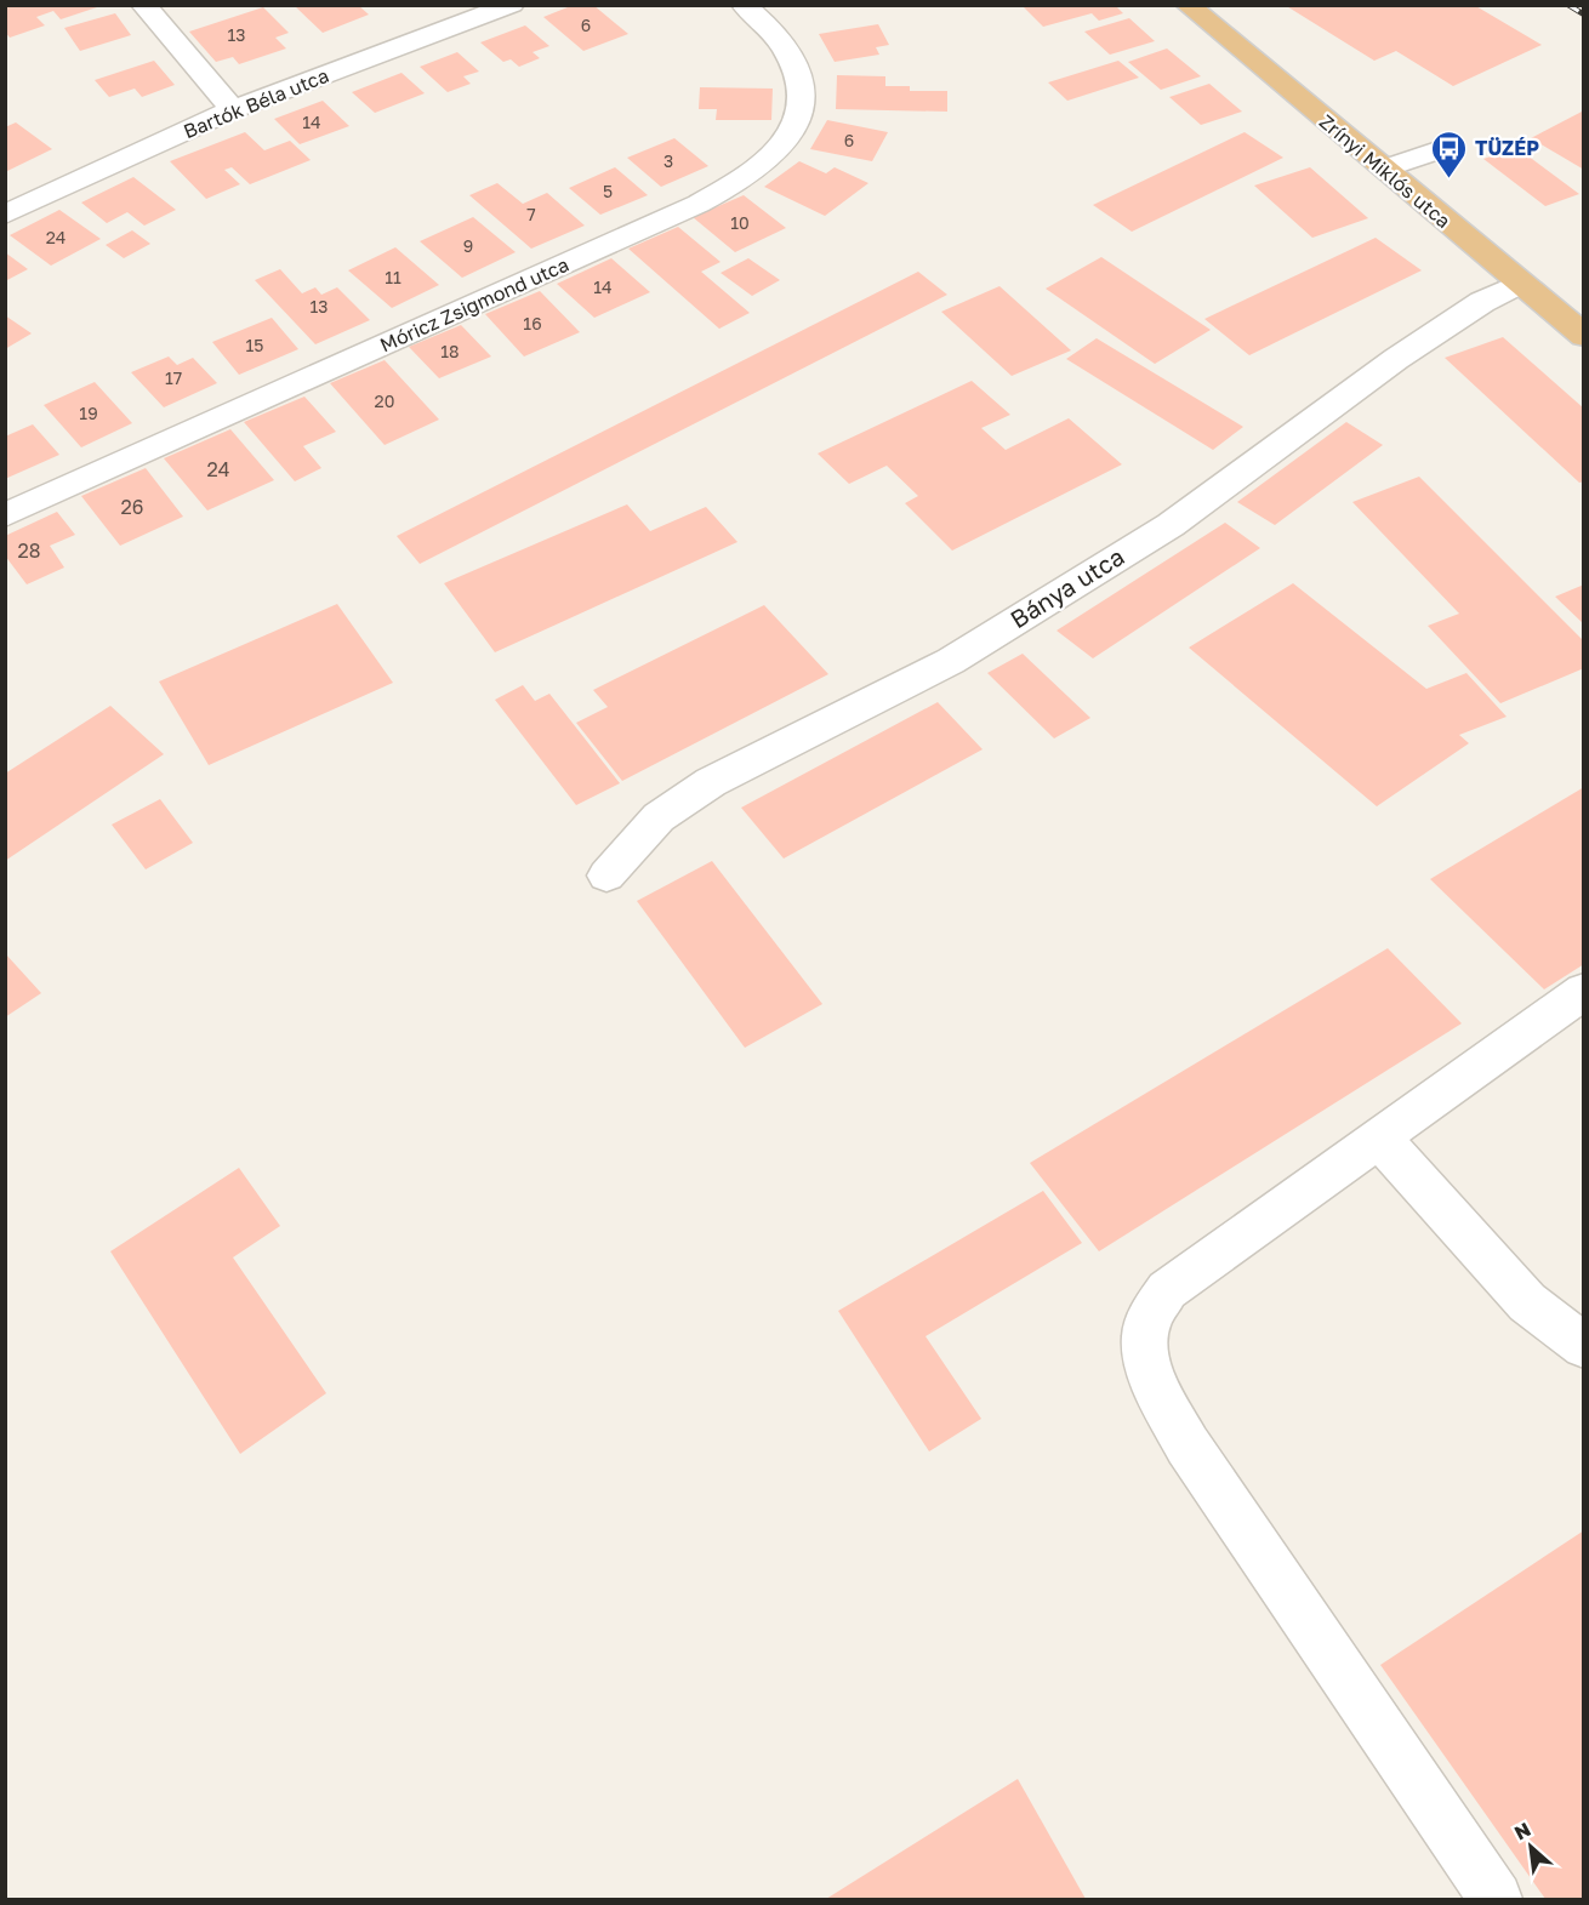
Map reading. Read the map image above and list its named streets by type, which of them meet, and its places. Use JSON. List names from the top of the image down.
{
  "streets": {
    "main road": ["Zrínyi Miklós utca"],
    "street": ["Bartók Béla utca", "Móricz Zsigmond utca", "Bánya utca"]
  },
  "crossings": [
    ["Zrínyi Miklós utca", "Bánya utca"]
  ],
  "places": {
    "bus stop": ["TÜZÉP"]
  },
  "house_numbers": [
    "6",
    "13",
    "14",
    "6",
    "3",
    "5",
    "7",
    "10",
    "24",
    "9",
    "11",
    "14",
    "13",
    "16",
    "15",
    "18",
    "17",
    "20",
    "19",
    "24",
    "26",
    "28"
  ],
  "north": "top left"
}
